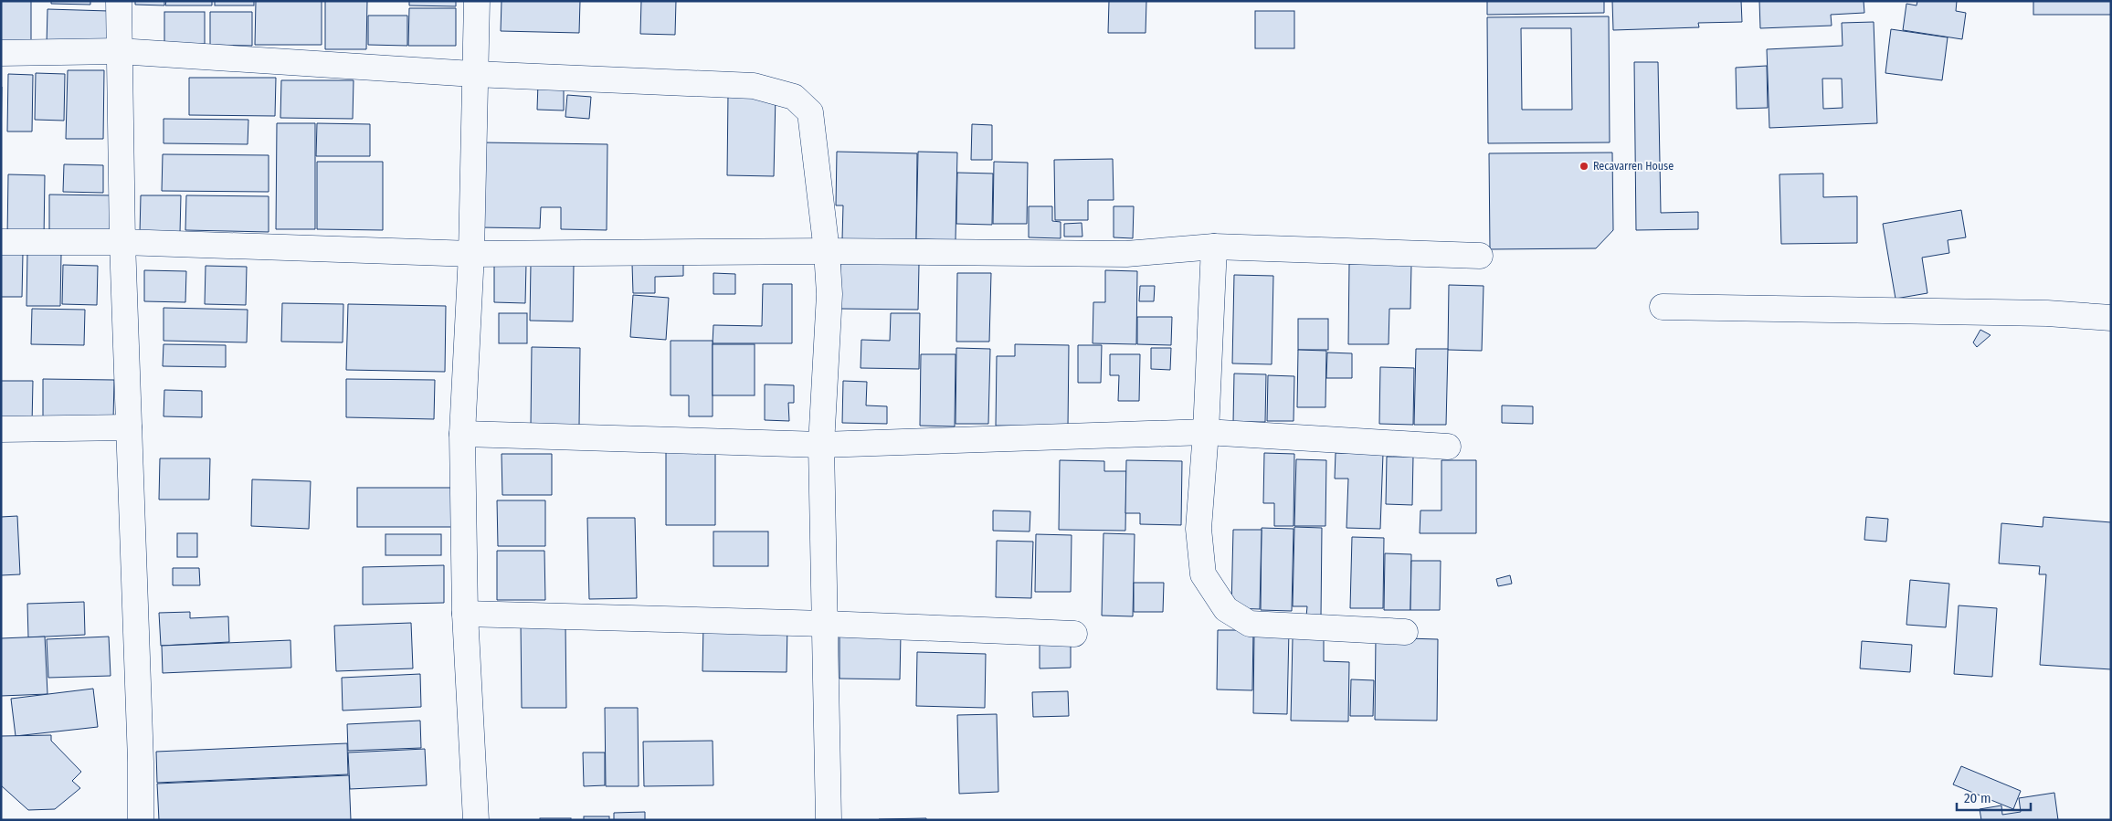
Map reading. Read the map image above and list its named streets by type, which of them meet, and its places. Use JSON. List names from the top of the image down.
{
  "places": ["Recavarren House"],
  "scale_bar": "20 m"
}
